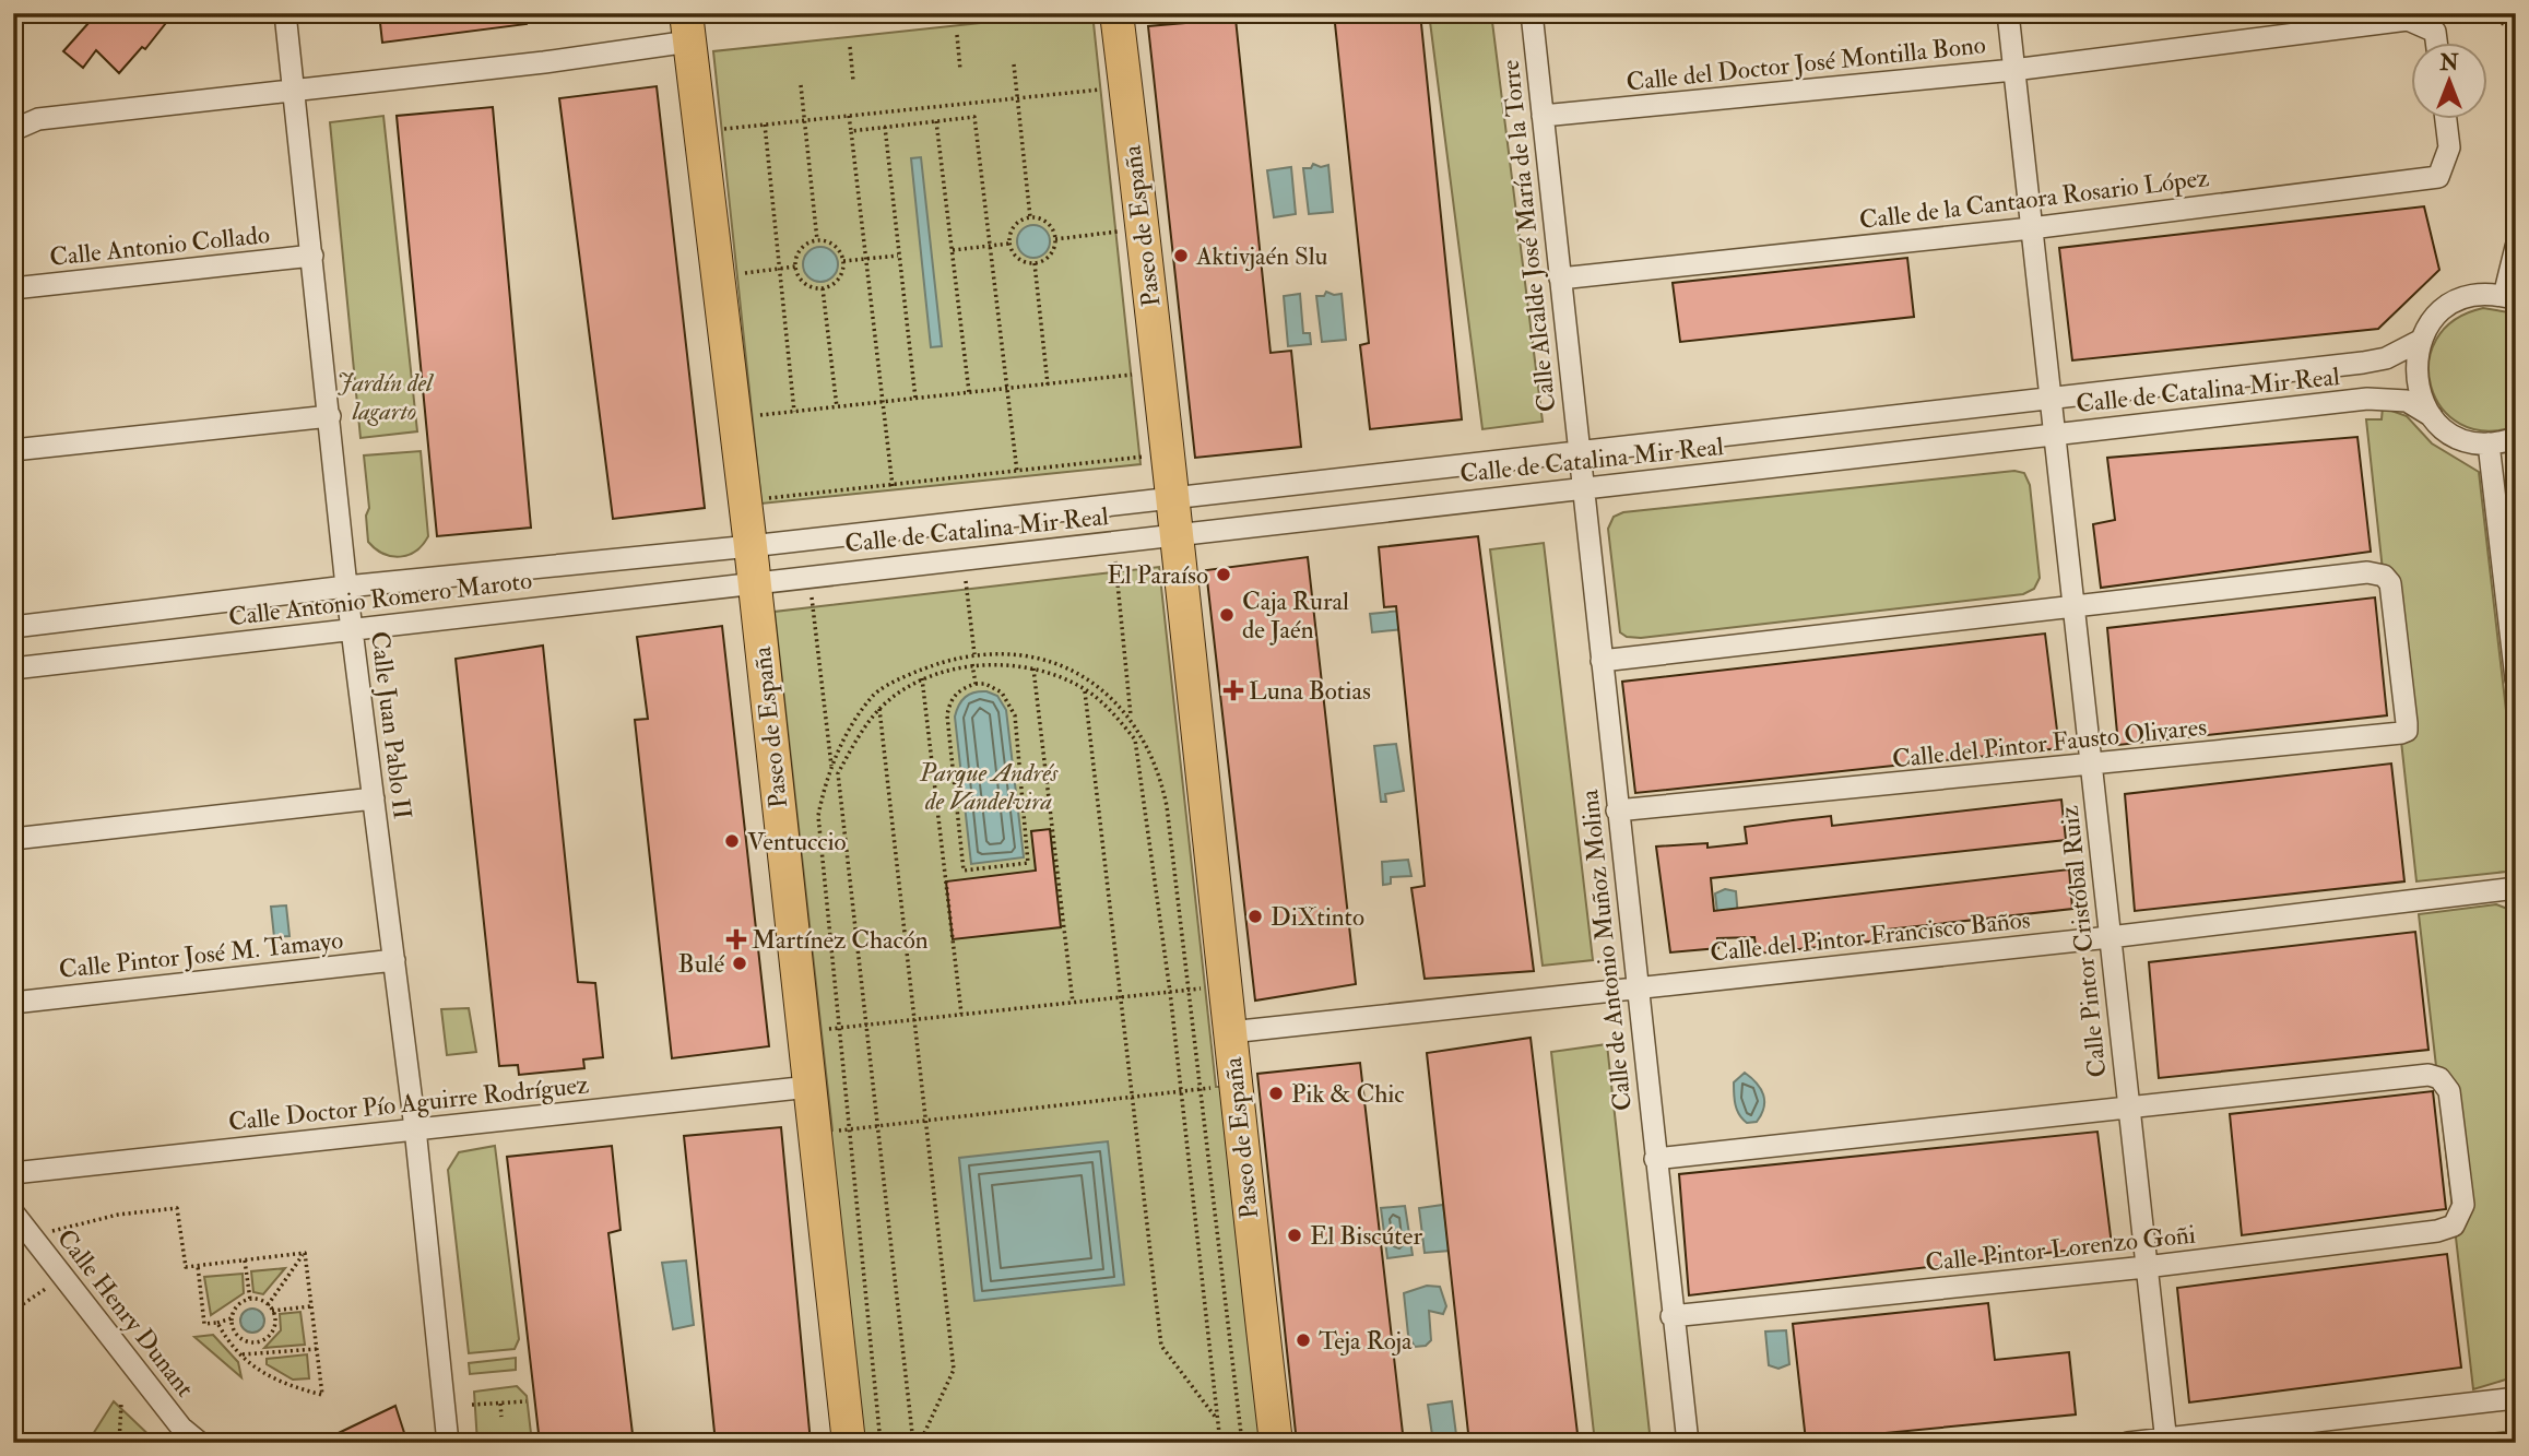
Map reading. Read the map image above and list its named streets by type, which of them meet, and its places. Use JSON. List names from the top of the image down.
{
  "streets": {
    "main road": ["Paseo de España"],
    "street": [
      "Calle del Doctor José Montilla Bono",
      "Calle de la Cantaora Rosario López",
      "Calle Alcalde José María de la Torre",
      "Calle Antonio Collado",
      "Calle de Catalina Mir Real",
      "Calle Antonio Romero Maroto",
      "Calle Juan Pablo II",
      "Calle del Pintor Fausto Olivares",
      "Calle del Pintor Francisco Baños",
      "Calle Pintor Cristóbal Ruiz",
      "Calle de Antonio Muñoz Molina",
      "Calle Pintor José M. Tamayo",
      "Calle Doctor Pío Aguirre Rodríguez",
      "Calle Pintor Lorenzo Goñi",
      "Calle Henry Dunant"
    ]
  },
  "crossings": [
    ["Calle del Doctor José Montilla Bono", "Calle Alcalde José María de la Torre"],
    ["Calle del Doctor José Montilla Bono", "Calle Pintor Cristóbal Ruiz"],
    ["Calle de la Cantaora Rosario López", "Calle Alcalde José María de la Torre"],
    ["Calle de la Cantaora Rosario López", "Calle Pintor Cristóbal Ruiz"],
    ["Paseo de España", "Calle de Catalina Mir Real"],
    ["Paseo de España", "Calle Antonio Romero Maroto"],
    ["Paseo de España", "Calle del Pintor Francisco Baños"],
    ["Paseo de España", "Calle Doctor Pío Aguirre Rodríguez"],
    ["Calle Alcalde José María de la Torre", "Calle de Catalina Mir Real"],
    ["Calle Alcalde José María de la Torre", "Calle de Antonio Muñoz Molina"],
    ["Calle Antonio Collado", "Calle Juan Pablo II"],
    ["Calle de Catalina Mir Real", "Calle Antonio Romero Maroto"],
    ["Calle de Catalina Mir Real", "Calle Pintor Cristóbal Ruiz"],
    ["Calle de Catalina Mir Real", "Calle de Antonio Muñoz Molina"],
    ["Calle Antonio Romero Maroto", "Calle Juan Pablo II"],
    ["Calle Juan Pablo II", "Calle Pintor José M. Tamayo"],
    ["Calle Juan Pablo II", "Calle Doctor Pío Aguirre Rodríguez"],
    ["Calle del Pintor Fausto Olivares", "Calle Pintor Cristóbal Ruiz"],
    ["Calle del Pintor Fausto Olivares", "Calle de Antonio Muñoz Molina"],
    ["Calle del Pintor Francisco Baños", "Calle Pintor Cristóbal Ruiz"],
    ["Calle del Pintor Francisco Baños", "Calle de Antonio Muñoz Molina"],
    ["Calle Pintor Cristóbal Ruiz", "Calle Pintor Lorenzo Goñi"],
    ["Calle de Antonio Muñoz Molina", "Calle Pintor Lorenzo Goñi"]
  ],
  "parks": ["Jardín del lagarto", "Parque Andrés de Vandelvira"],
  "places": {
    "other": [
      "Aktivjaén Slu",
      "El Paraíso",
      "Caja Rural de Jaén",
      "Ventuccio",
      "DiXtinto",
      "Bulé",
      "Pik & Chic",
      "El Biscúter",
      "Teja Roja"
    ],
    "health": ["Luna Botias", "Martínez Chacón"]
  },
  "north": "top"
}
